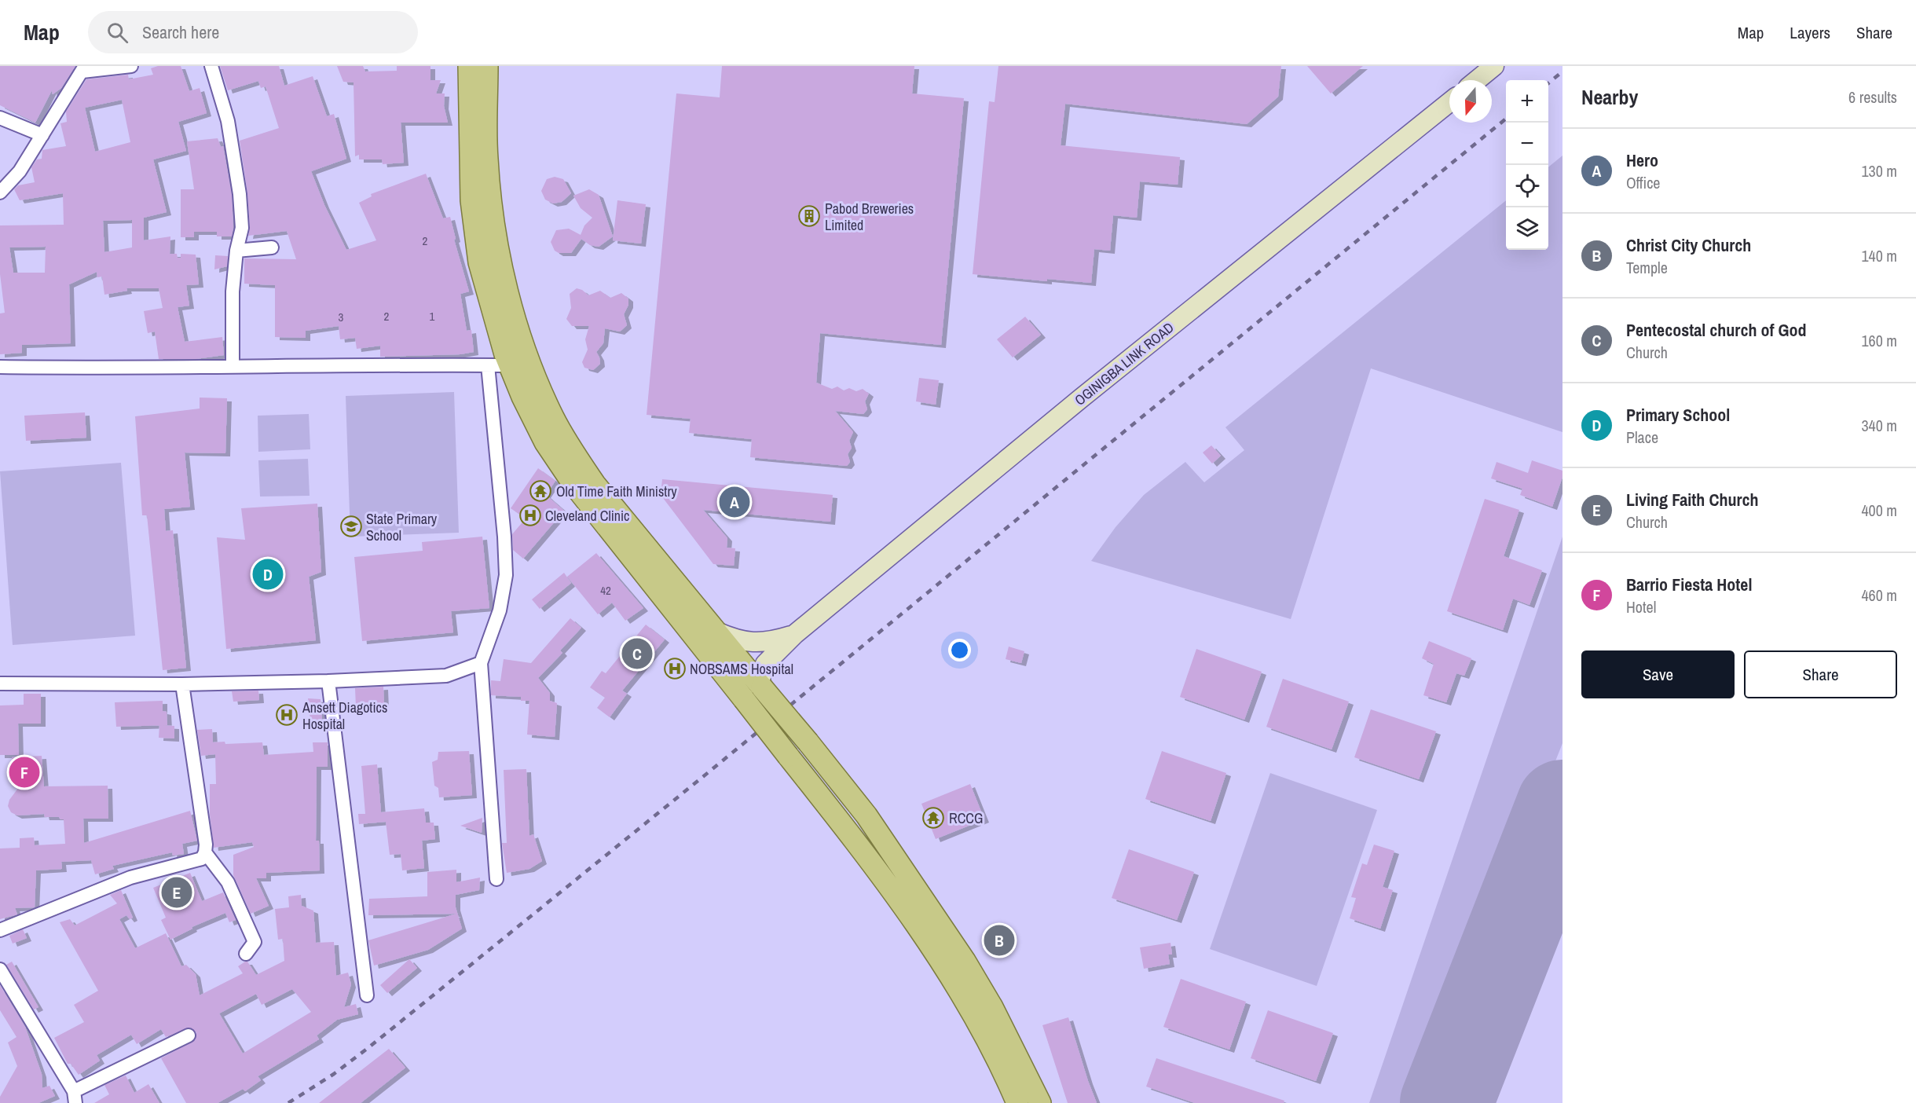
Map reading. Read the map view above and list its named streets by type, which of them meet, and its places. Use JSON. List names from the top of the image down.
{
  "streets": {
    "street": ["OGINIGBA LINK ROAD"]
  },
  "places": {
    "building": ["Pabod Breweries Limited"],
    "temple": ["Old Time Faith Ministry", "RCCG"],
    "hospital": ["Cleveland Clinic", "NOBSAMS Hospital", "Ansett Diagotics Hospital"],
    "school or university": ["State Primary School"]
  },
  "house_numbers": [
    "2",
    "2",
    "1",
    "3",
    "42"
  ],
  "north": "bottom",
  "page": {
    "header": "Map",
    "search": "Search here",
    "nav": ["Map", "Layers", "Share"],
    "heading": ["Nearby", "6 results"],
    "map_buttons": ["+", "−"],
    "list": [
      {
        "mark": "A",
        "name": "Hero",
        "note": "Office",
        "value": "130 m"
      },
      {
        "mark": "B",
        "name": "Christ City Church",
        "note": "Temple",
        "value": "140 m"
      },
      {
        "mark": "C",
        "name": "Pentecostal church of God",
        "note": "Church",
        "value": "160 m"
      },
      {
        "mark": "D",
        "name": "Primary School",
        "note": "Place",
        "value": "340 m"
      },
      {
        "mark": "E",
        "name": "Living Faith Church",
        "note": "Church",
        "value": "400 m"
      },
      {
        "mark": "F",
        "name": "Barrio Fiesta Hotel",
        "note": "Hotel",
        "value": "460 m"
      }
    ],
    "pins": [
      "A",
      "D",
      "C",
      "F",
      "E",
      "B"
    ],
    "buttons": ["Save", "Share"]
  }
}
